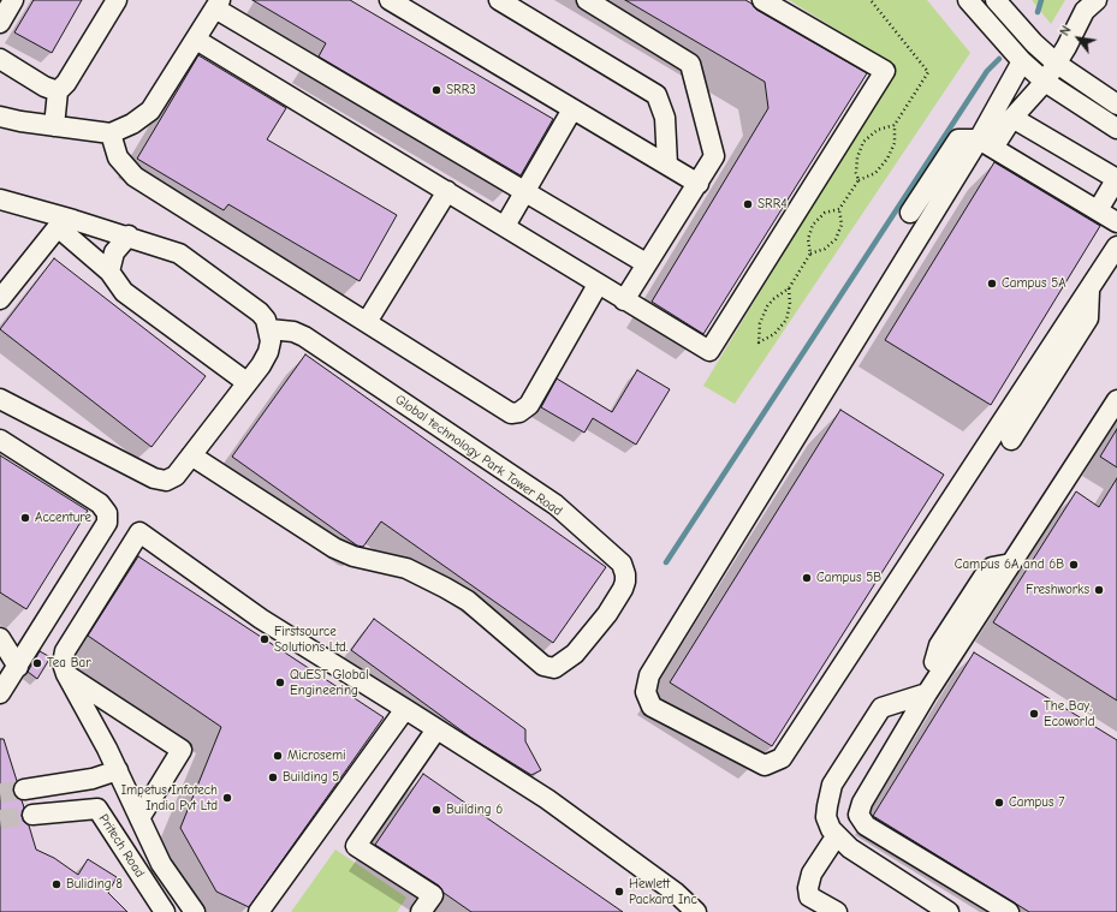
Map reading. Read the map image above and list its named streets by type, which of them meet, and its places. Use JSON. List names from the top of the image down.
{
  "streets": {
    "street": ["Global technology Park Tower Road", "Pritech Road"]
  },
  "places": [
    "SRR3",
    "SRR4",
    "Campus 5A",
    "Accenture",
    "Campus 6A and 6B",
    "Campus 5B",
    "Freshworks",
    "Firstsource Solutions Ltd.",
    "Tea Bar",
    "QuEST Global Engineering",
    "The Bay, Ecoworld",
    "Microsemi",
    "Building 5",
    "Impetus Infotech India Pvt Ltd",
    "Campus 7",
    "Building 6",
    "Buliding 8",
    "Hewlett Packard Inc"
  ],
  "north": "top left"
}
